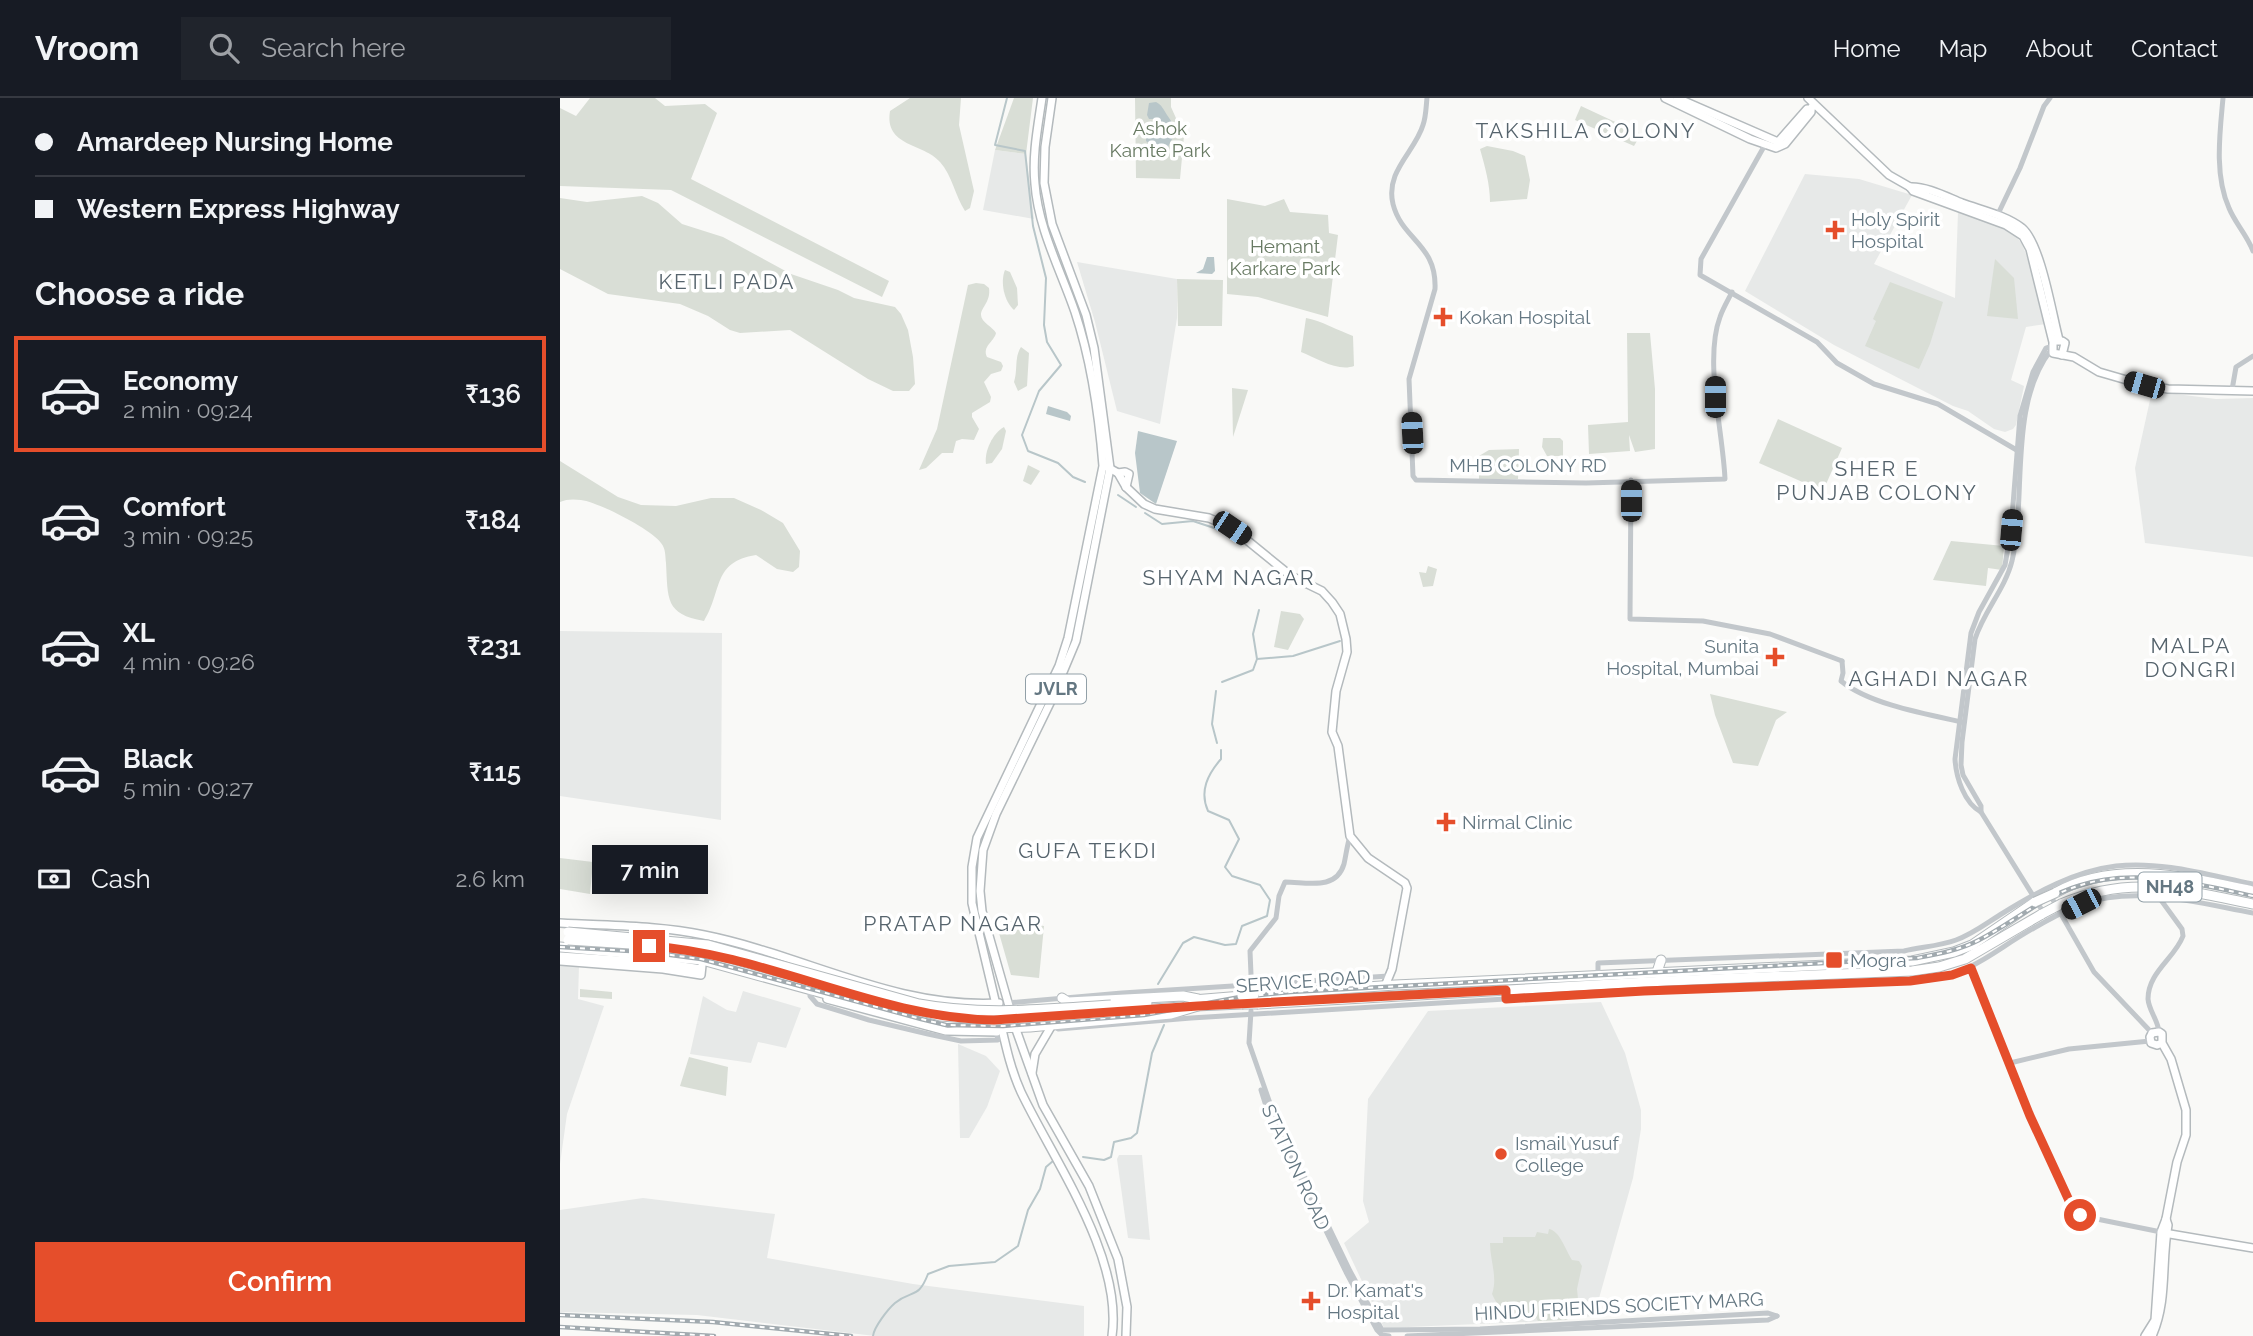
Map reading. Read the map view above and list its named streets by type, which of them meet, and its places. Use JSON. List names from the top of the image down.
{
  "streets": {
    "highway": ["NH48"],
    "main road": ["JVLR", "STATION ROAD"],
    "street": ["MHB COLONY RD", "SERVICE ROAD", "HINDU FRIENDS SOCIETY MARG"]
  },
  "crossings": [
    ["JVLR", "SERVICE ROAD"],
    ["JVLR", "STATION ROAD"],
    ["NH48", "SERVICE ROAD"],
    ["NH48", "STATION ROAD"],
    ["SERVICE ROAD", "STATION ROAD"],
    ["STATION ROAD", "HINDU FRIENDS SOCIETY MARG"]
  ],
  "districts": [
    "TAKSHILA COLONY",
    "KETLI PADA",
    "SHER E PUNJAB COLONY",
    "SHYAM NAGAR",
    "MALPA DONGRI",
    "AGHADI NAGAR",
    "GUFA TEKDI",
    "PRATAP NAGAR"
  ],
  "parks": ["Ashok Kamte Park", "Hemant Karkare Park"],
  "places": {
    "health": [
      "Holy Spirit Hospital",
      "Kokan Hospital",
      "Sunita Hospital, Mumbai",
      "Nirmal Clinic",
      "Dr. Kamat's Hospital"
    ],
    "transit": ["Mogra"],
    "other": ["Ismail Yusuf College"]
  },
  "page": {
    "header": "Vroom",
    "search": "Search here",
    "nav": [
      "Home",
      "Map",
      "About",
      "Contact"
    ],
    "banner": ["Amardeep Nursing Home", "Western Express Highway"],
    "heading": "Choose a ride",
    "list": [
      {
        "name": "Economy",
        "note": "2 min · 09:24",
        "value": "₹136"
      },
      {
        "name": "Comfort",
        "note": "3 min · 09:25",
        "value": "₹184"
      },
      {
        "name": "XL",
        "note": "4 min · 09:26",
        "value": "₹231"
      },
      {
        "name": "Black",
        "note": "5 min · 09:27",
        "value": "₹115"
      }
    ],
    "pay": ["Cash", "2.6 km"],
    "bubble": "7 min",
    "buttons": "Confirm"
  }
}
